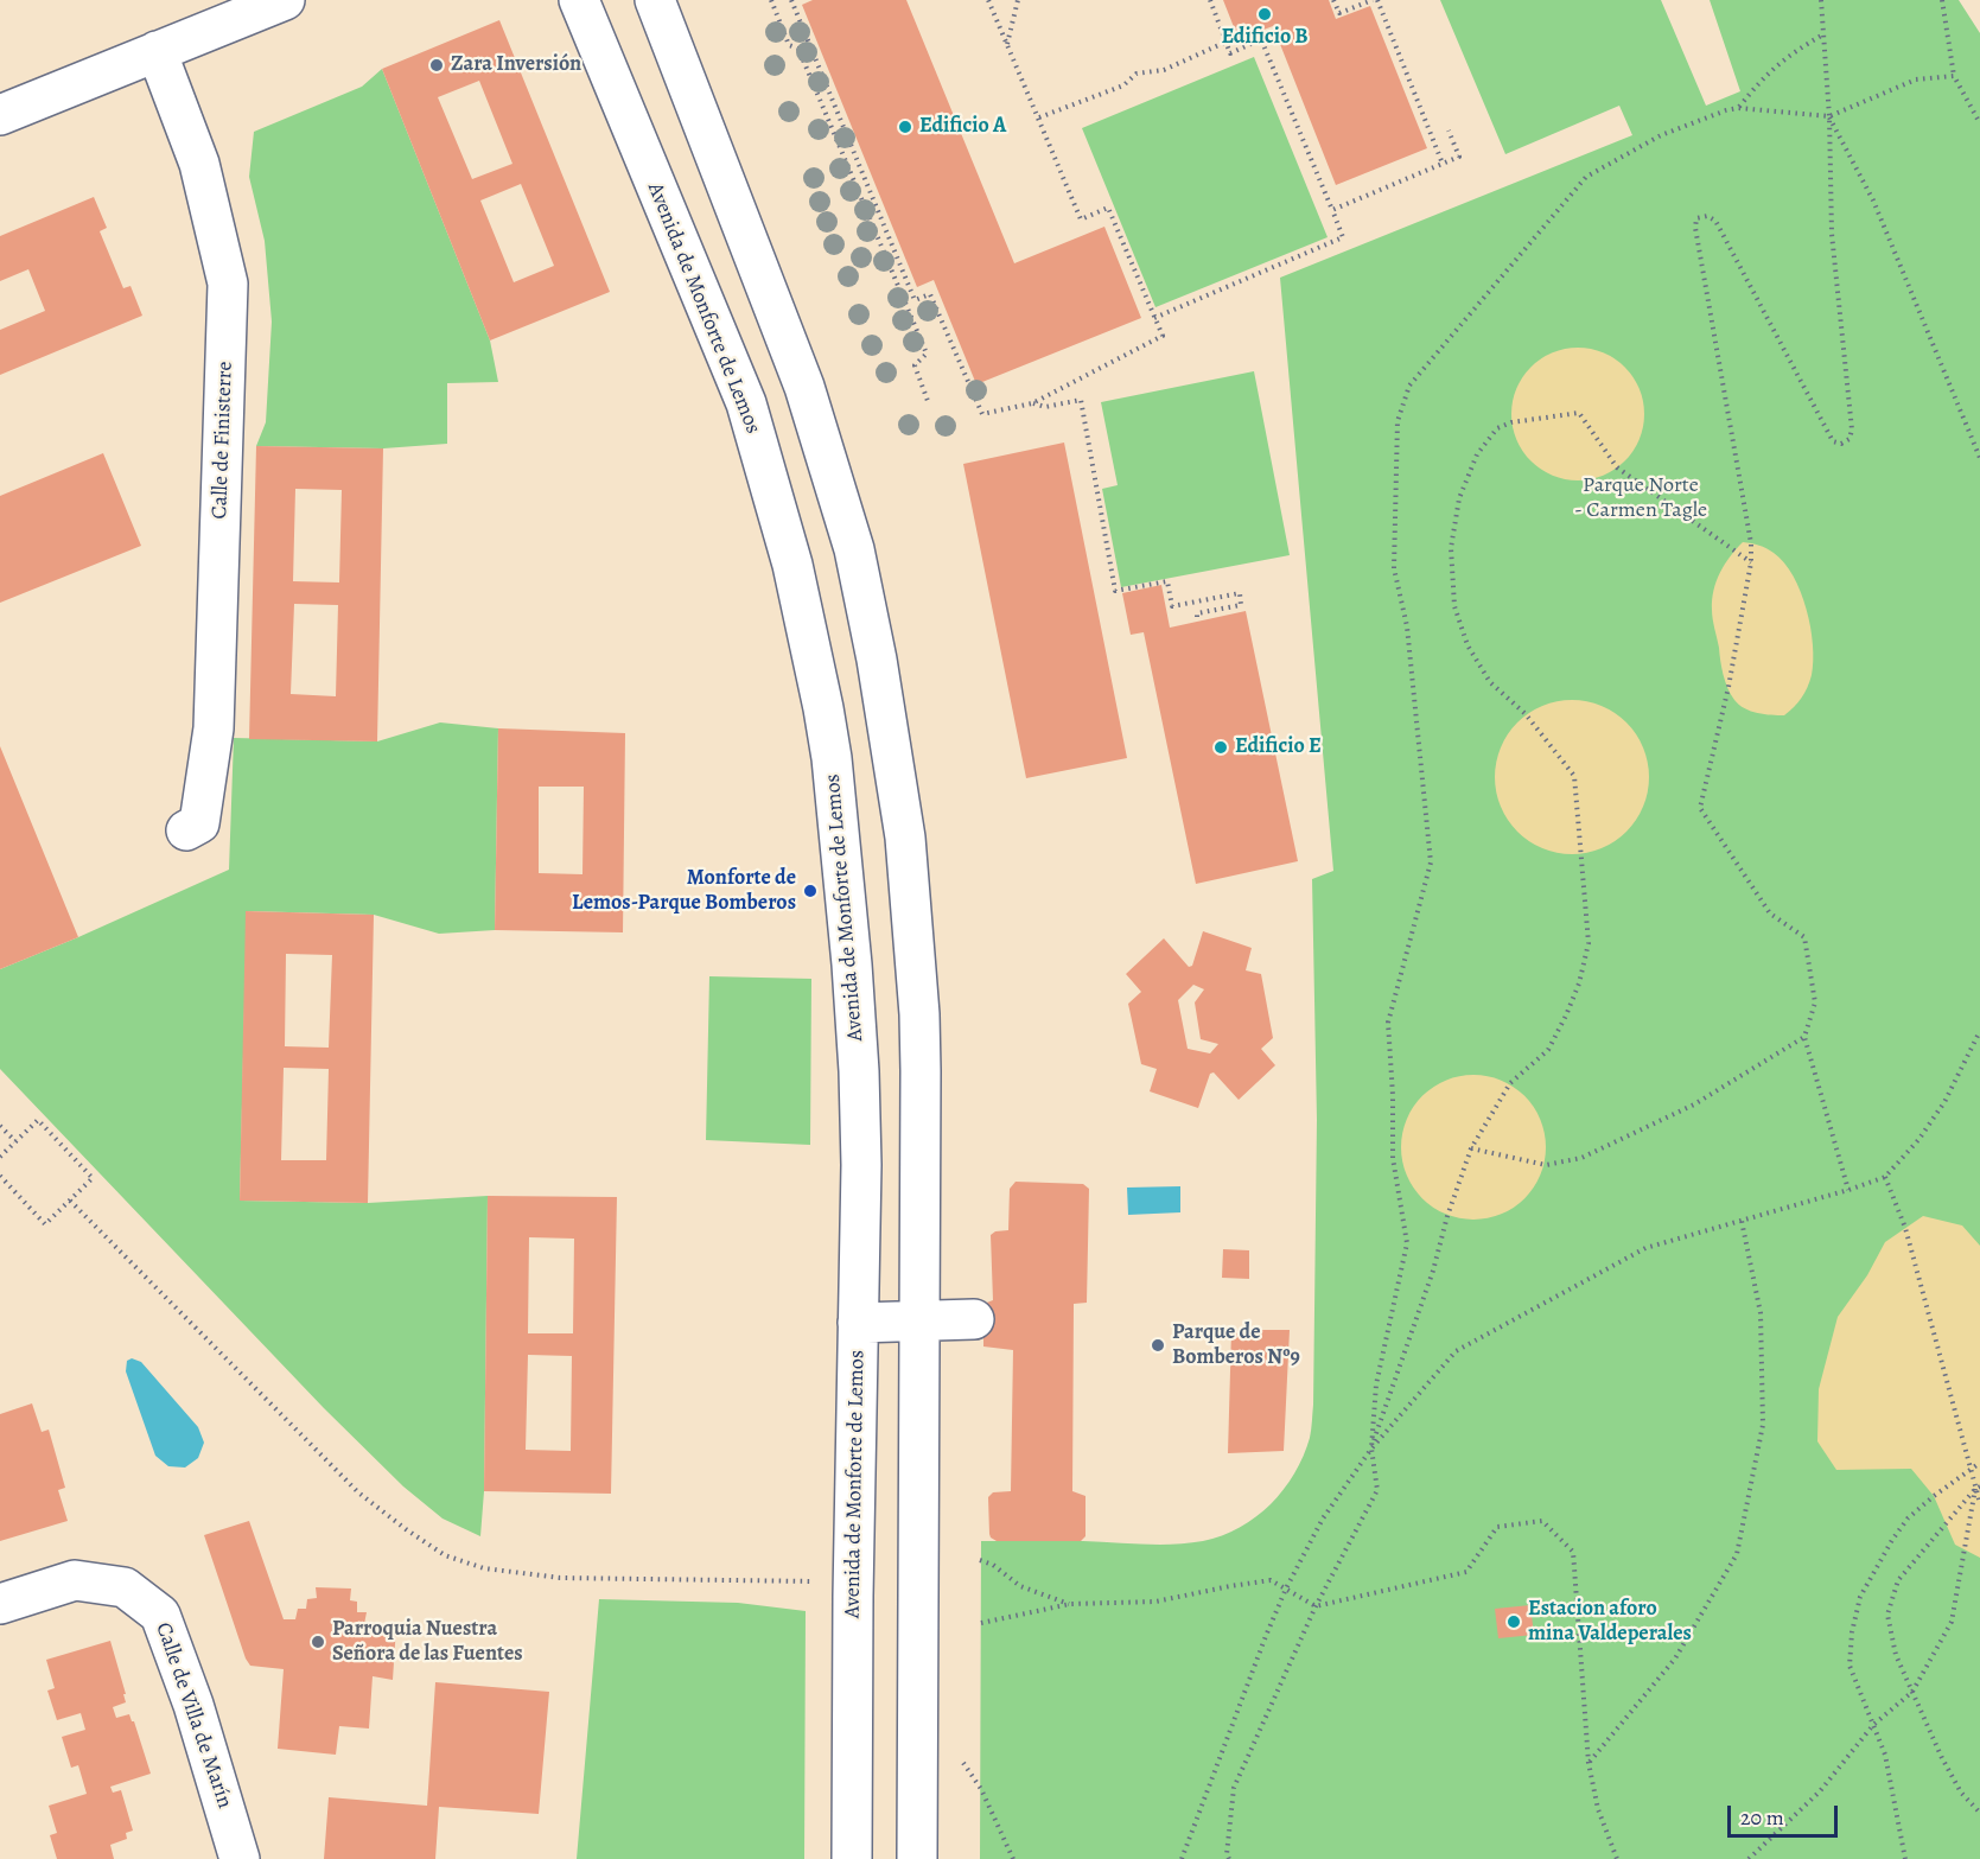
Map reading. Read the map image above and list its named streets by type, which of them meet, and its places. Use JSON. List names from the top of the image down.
{
  "streets": {
    "street": ["Avenida de Monforte de Lemos", "Calle de Finisterre", "Calle de Villa de Marín"]
  },
  "parks": ["Parque Norte - Carmen Tagle"],
  "places": [
    "Edificio B",
    "Zara Inversión",
    "Edificio A",
    "Edificio E",
    "Monforte de Lemos-Parque Bomberos",
    "Parque de Bomberos Nº9",
    "Estacion aforo mina Valdeperales",
    "Parroquia Nuestra Señora de las Fuentes"
  ],
  "scale_bar": "20 m"
}
